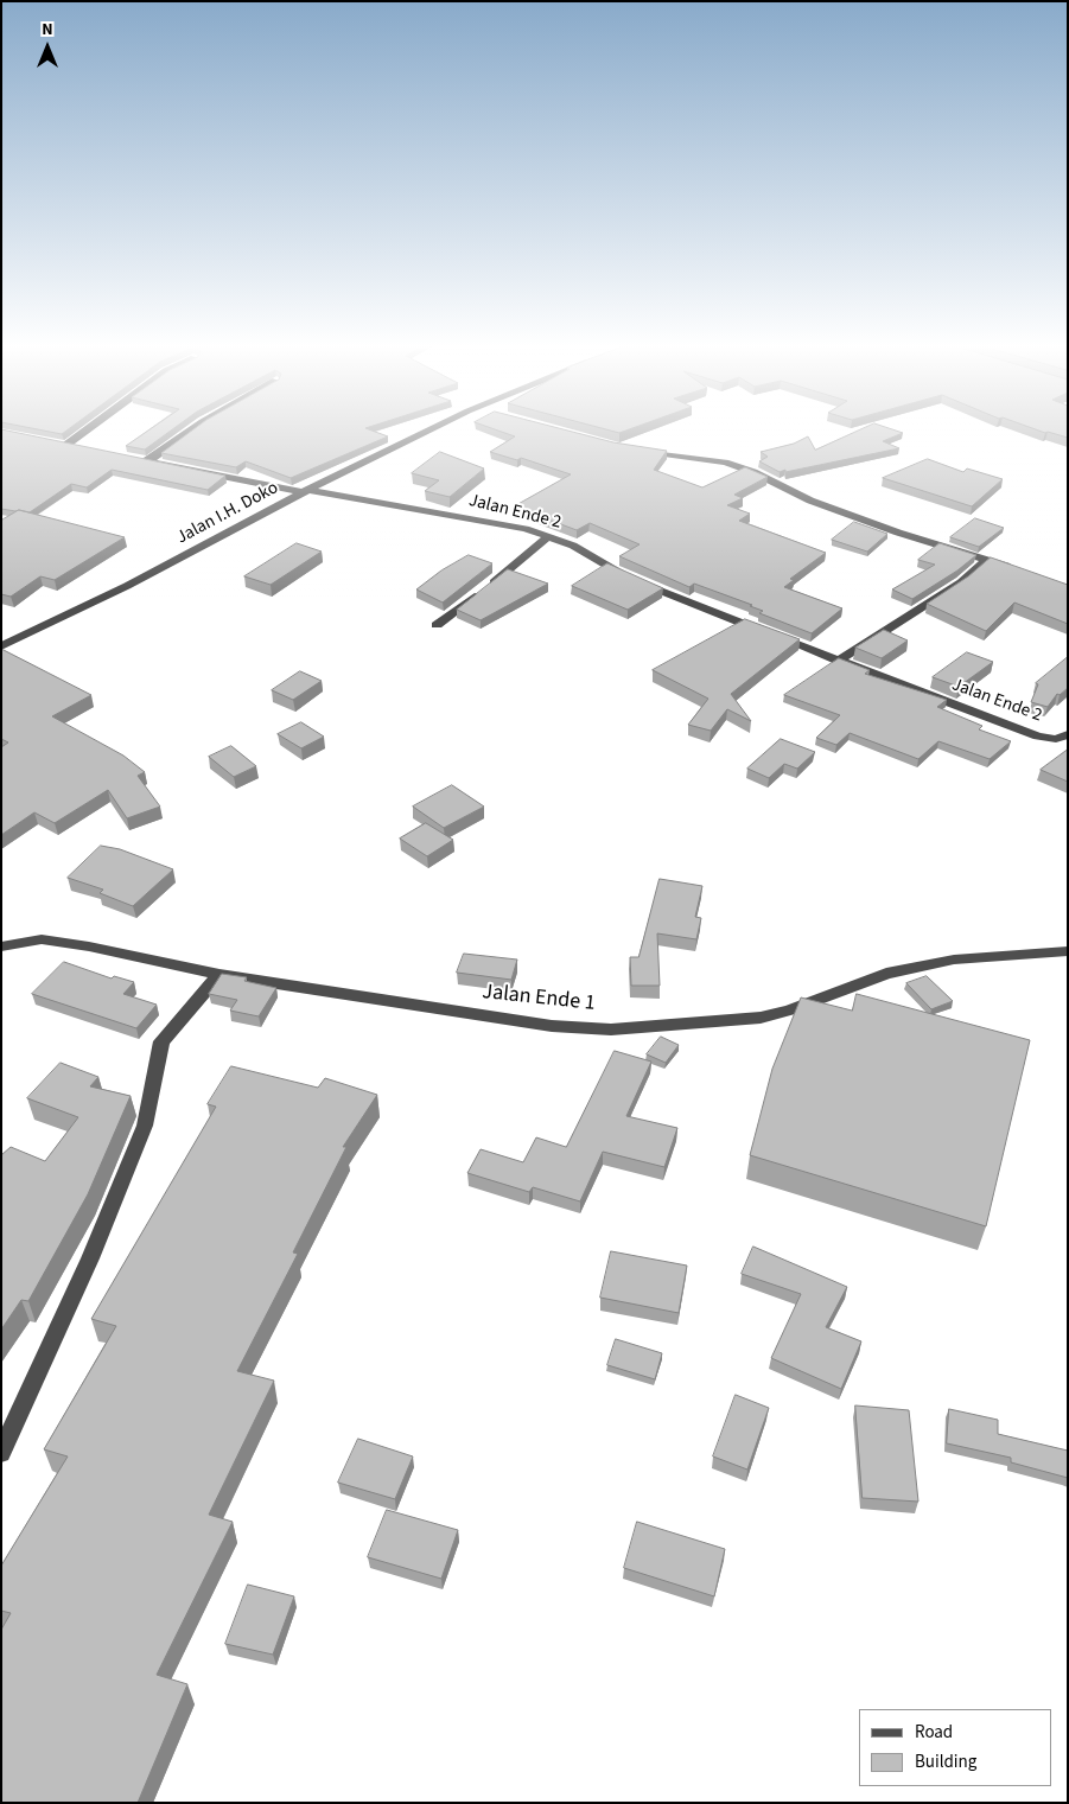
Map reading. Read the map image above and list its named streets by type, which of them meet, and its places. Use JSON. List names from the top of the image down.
{
  "streets": {
    "street": ["Jalan Ende 2", "Jalan I.H. Doko", "Jalan Ende 1"]
  },
  "crossings": [
    ["Jalan Ende 2", "Jalan I.H. Doko"]
  ],
  "legend": ["Road", "Building"],
  "north": "top"
}
